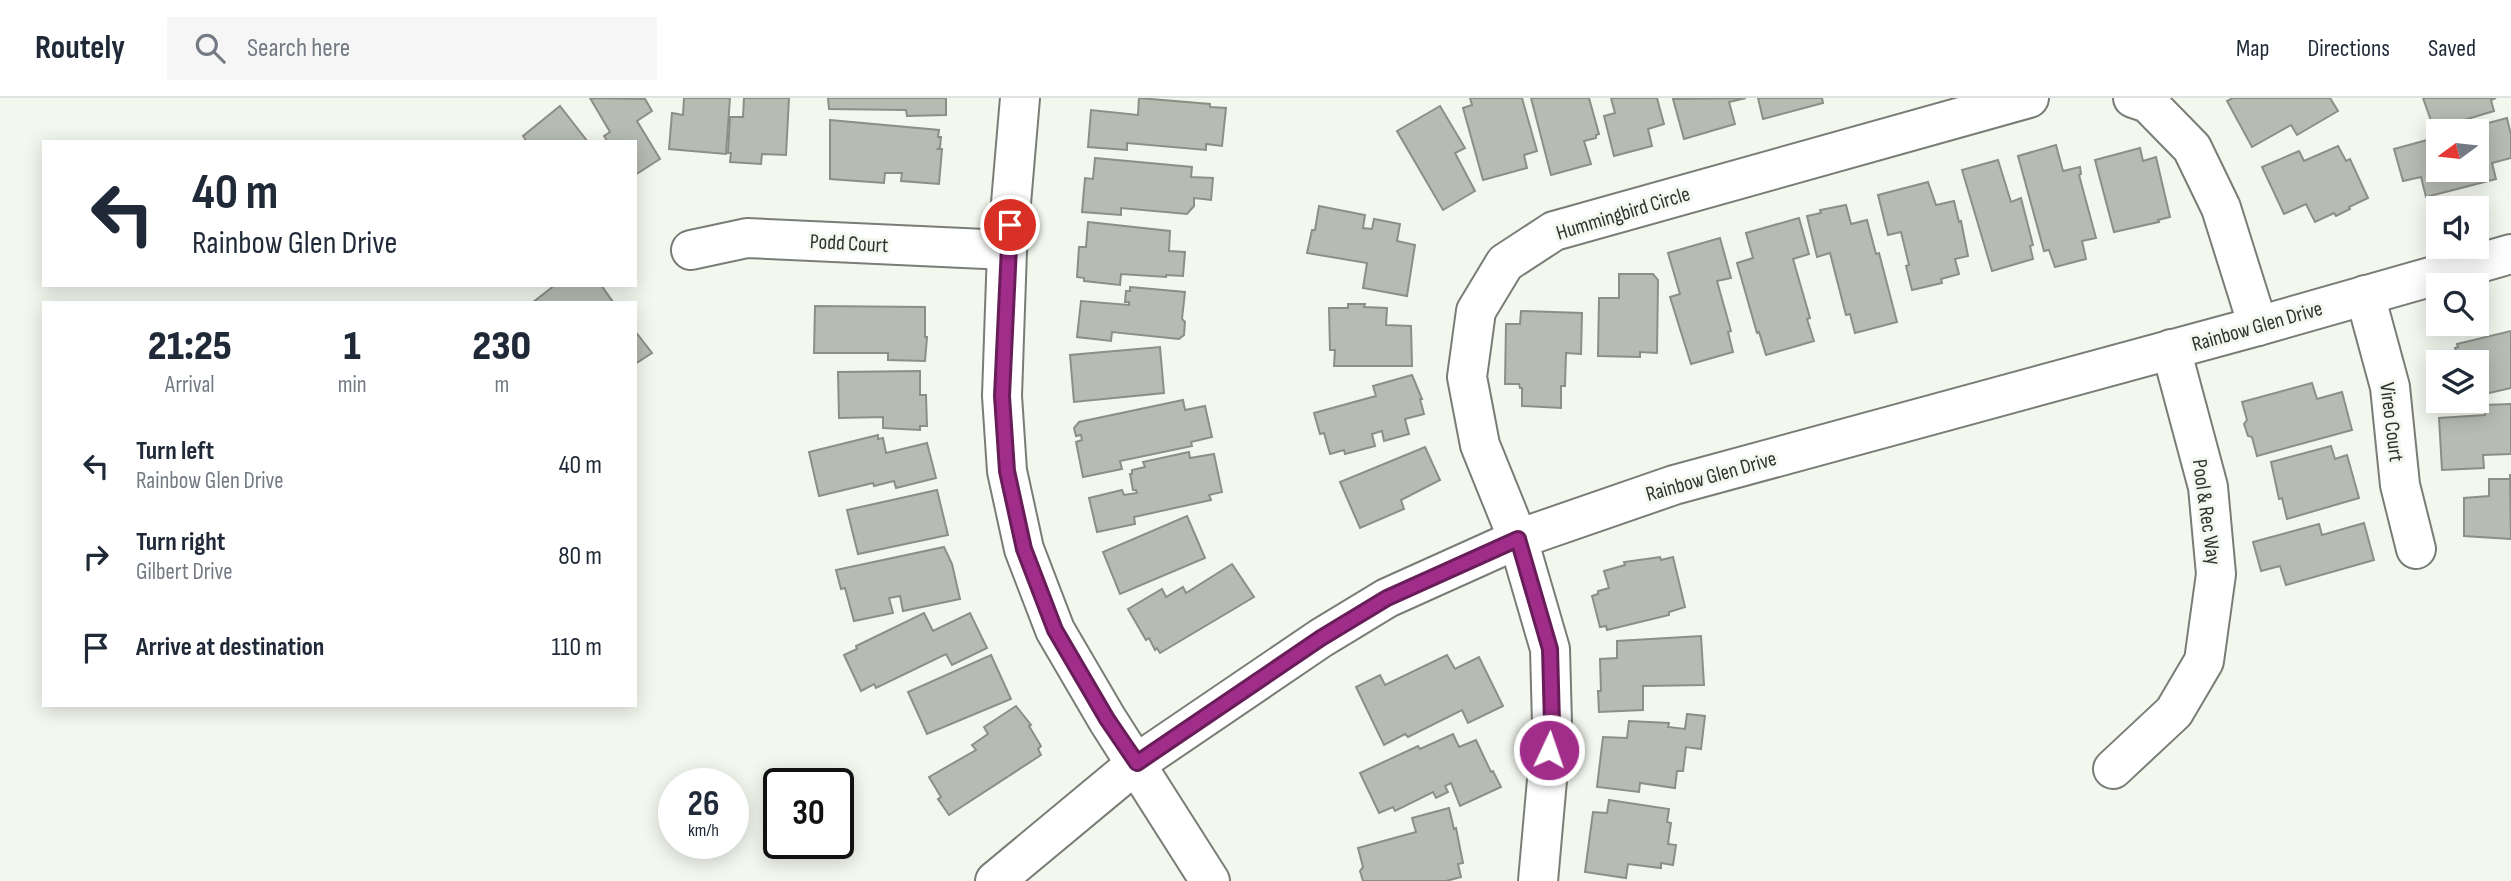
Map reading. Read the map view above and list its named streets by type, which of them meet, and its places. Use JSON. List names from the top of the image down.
{
  "streets": {
    "street": [
      "Hummingbird Circle",
      "Podd Court",
      "Rainbow Glen Drive",
      "Vireo Court",
      "Pool & Rec Way"
    ]
  },
  "crossings": [
    ["Hummingbird Circle", "Rainbow Glen Drive"],
    ["Rainbow Glen Drive", "Vireo Court"],
    ["Rainbow Glen Drive", "Pool & Rec Way"]
  ],
  "north": "left",
  "page": {
    "header": "Routely",
    "search": "Search here",
    "nav": ["Map", "Directions", "Saved"],
    "turn": ["40 m", "Rainbow Glen Drive"],
    "eta": [
      "21:25",
      "Arrival",
      "1",
      "min",
      "230",
      "m"
    ],
    "list": [
      {
        "name": "Turn left",
        "note": "Rainbow Glen Drive",
        "value": "40 m"
      },
      {
        "name": "Turn right",
        "note": "Gilbert Drive",
        "value": "80 m"
      },
      {
        "name": "Arrive at destination",
        "value": "110 m"
      }
    ],
    "speed": "26 km/h",
    "limit": "30"
  }
}
